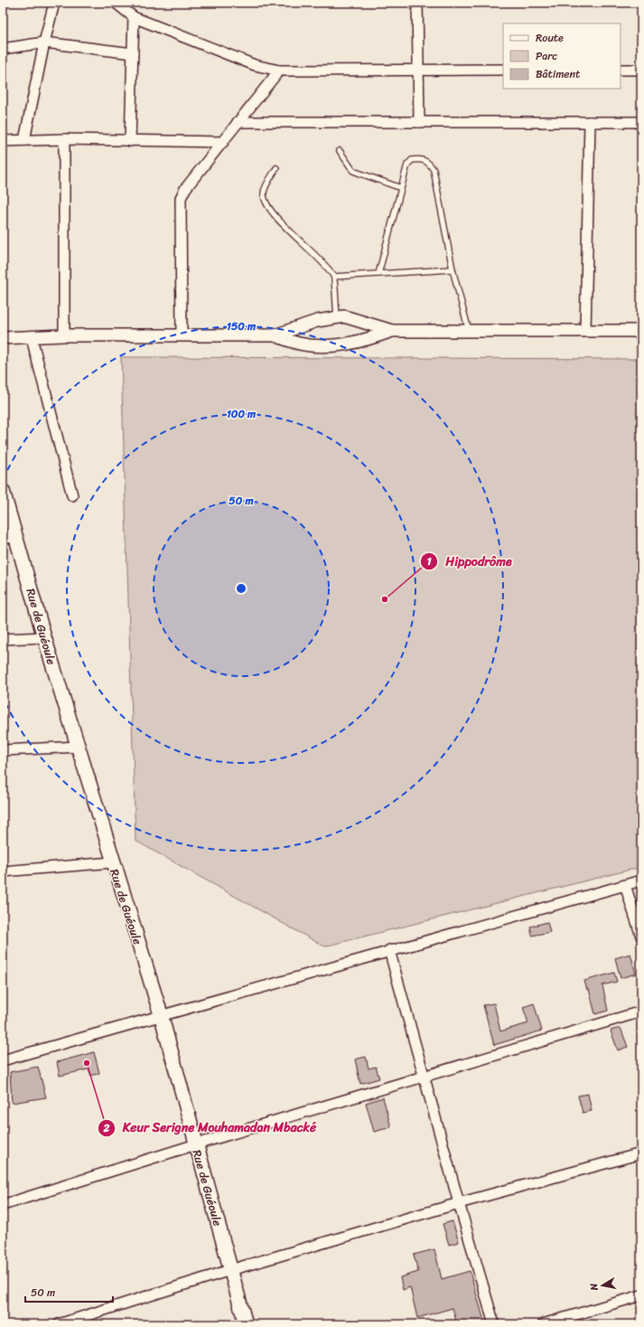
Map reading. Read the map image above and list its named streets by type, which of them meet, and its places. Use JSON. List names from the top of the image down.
{
  "streets": {
    "main road": ["Rue de Guéoule"]
  },
  "places": ["Hippodrôme", "Keur Serigne Mouhamadan Mbacké"],
  "legend": ["Route", "Parc", "Bâtiment"],
  "scale_bar": "50 m",
  "north": "left",
  "rings": ["150 m", "100 m", "50 m"]
}
